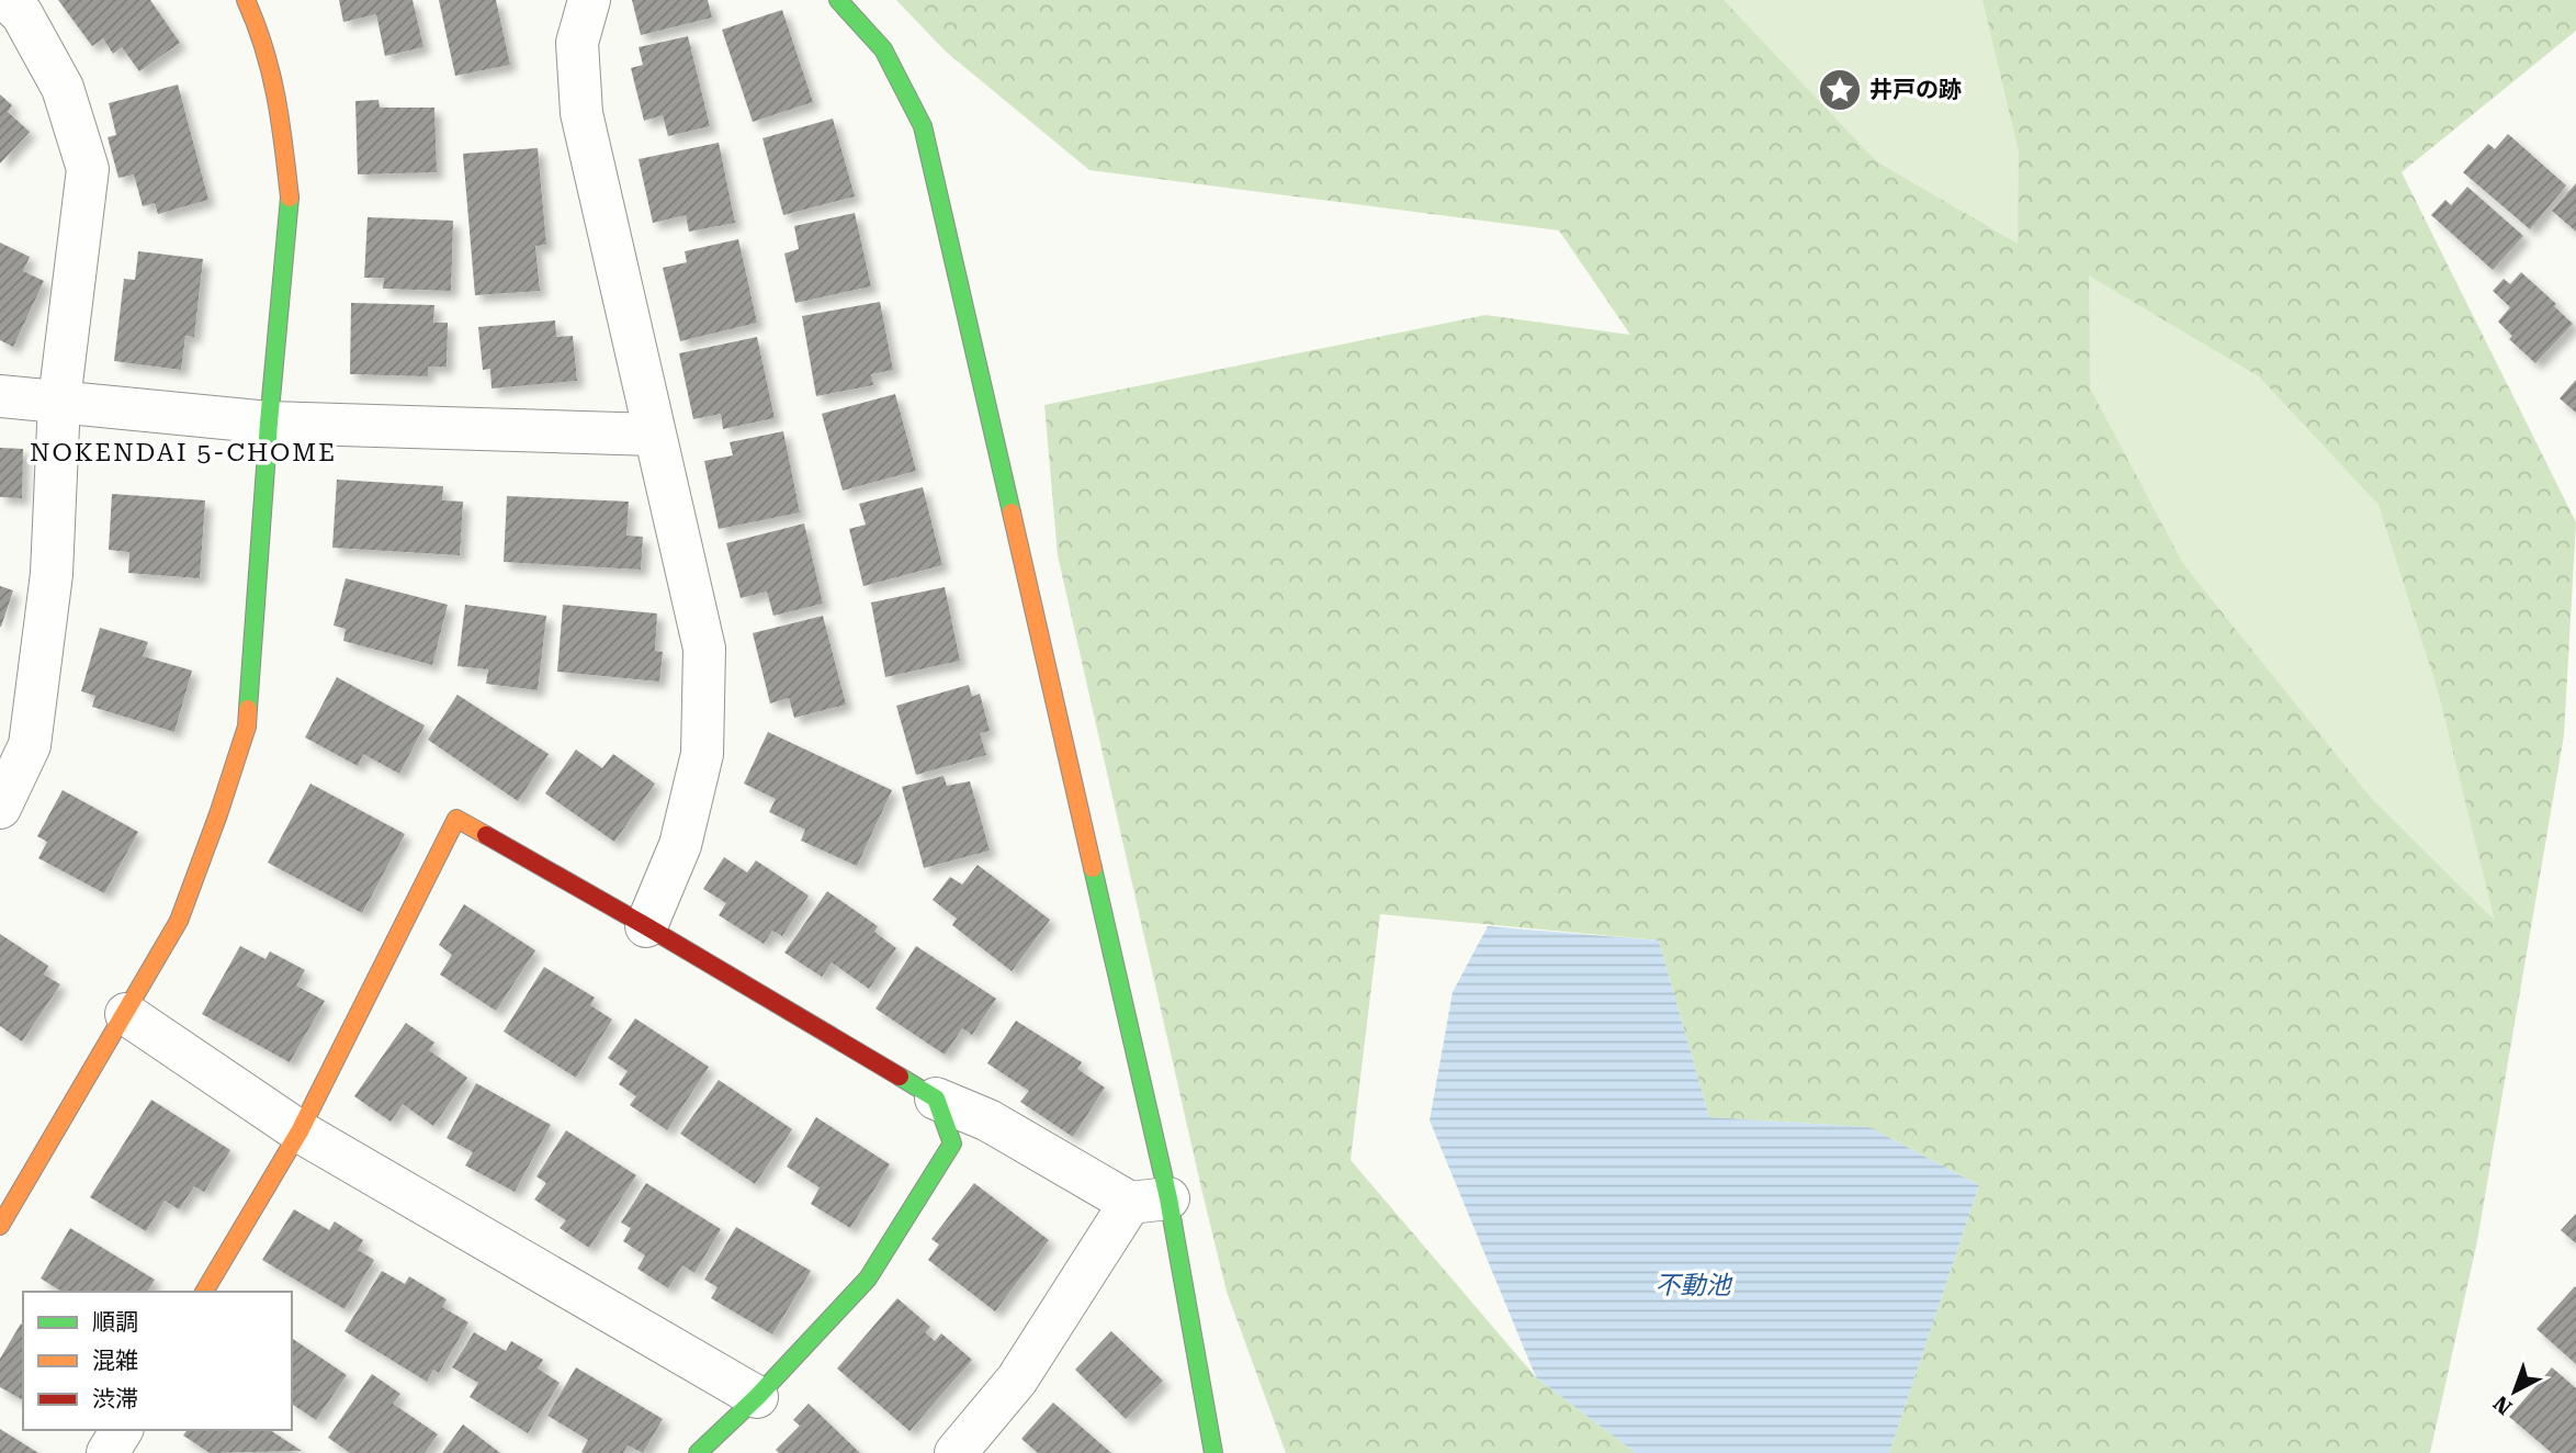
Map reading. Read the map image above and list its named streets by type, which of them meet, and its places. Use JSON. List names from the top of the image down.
{
  "districts": ["NOKENDAI 5-CHOME"],
  "water": ["不動池"],
  "places": {
    "place": ["井戸の跡"]
  },
  "legend": ["順調", "混雑", "渋滞"],
  "north": "bottom left"
}
